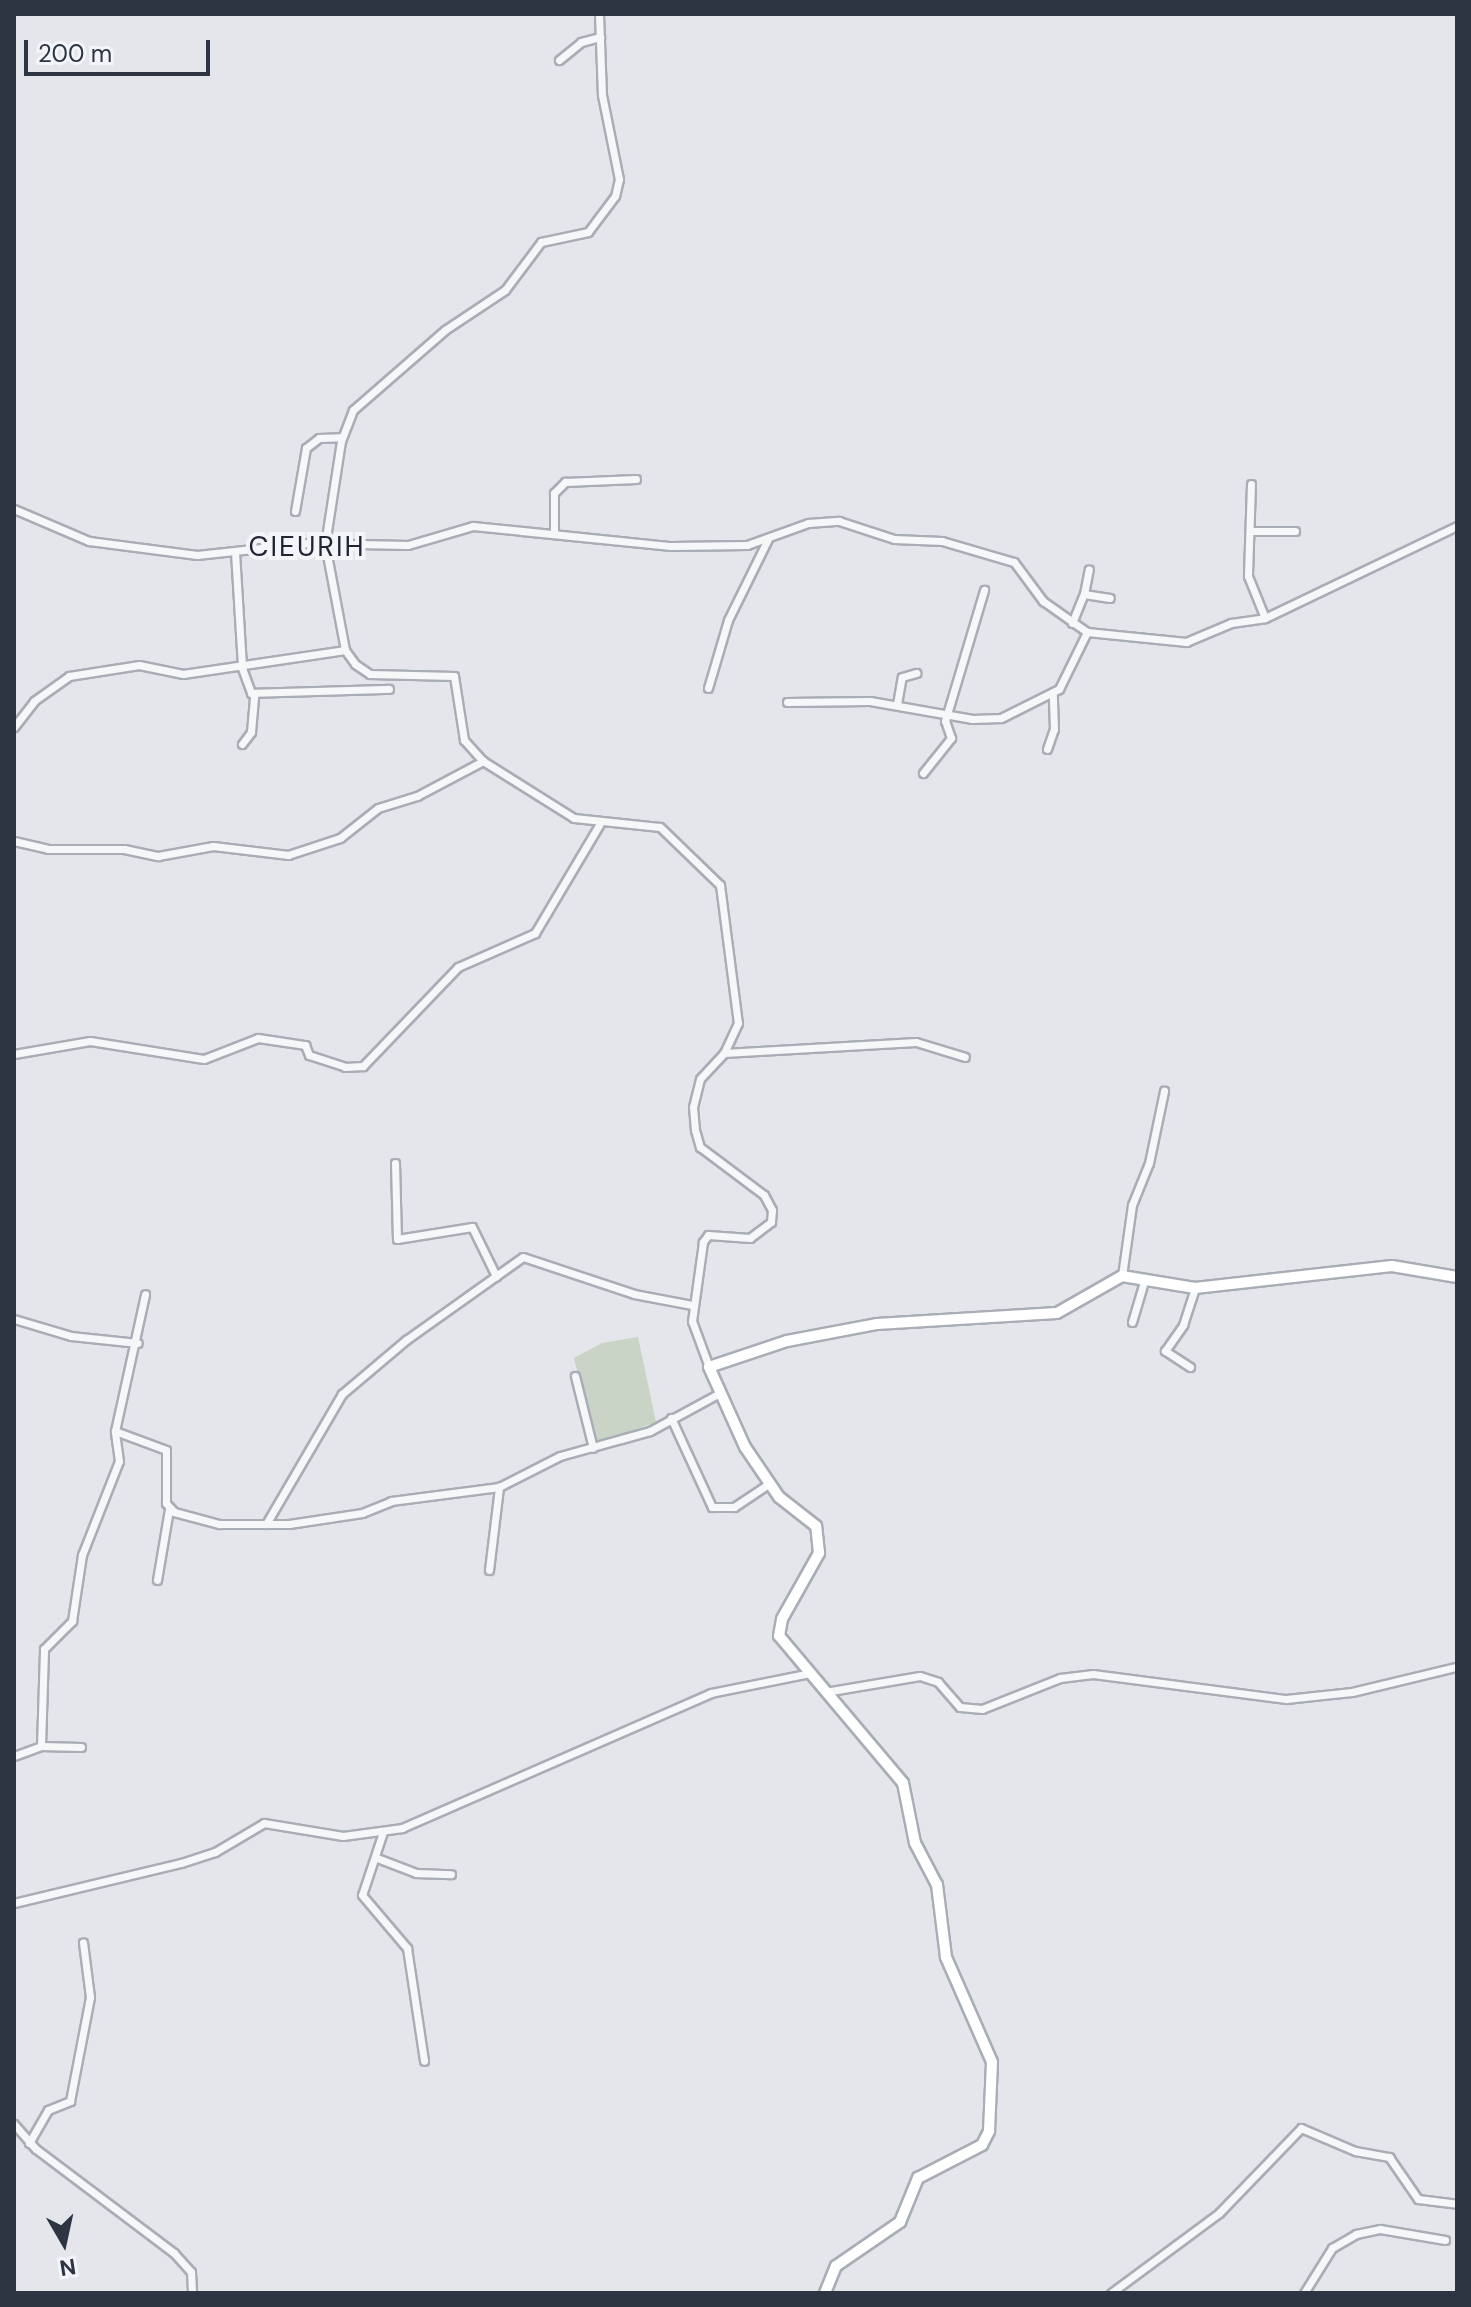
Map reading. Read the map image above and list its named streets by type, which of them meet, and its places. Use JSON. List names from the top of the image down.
{
  "districts": ["CIEURIH"],
  "scale_bar": "200 m",
  "north": "bottom"
}
